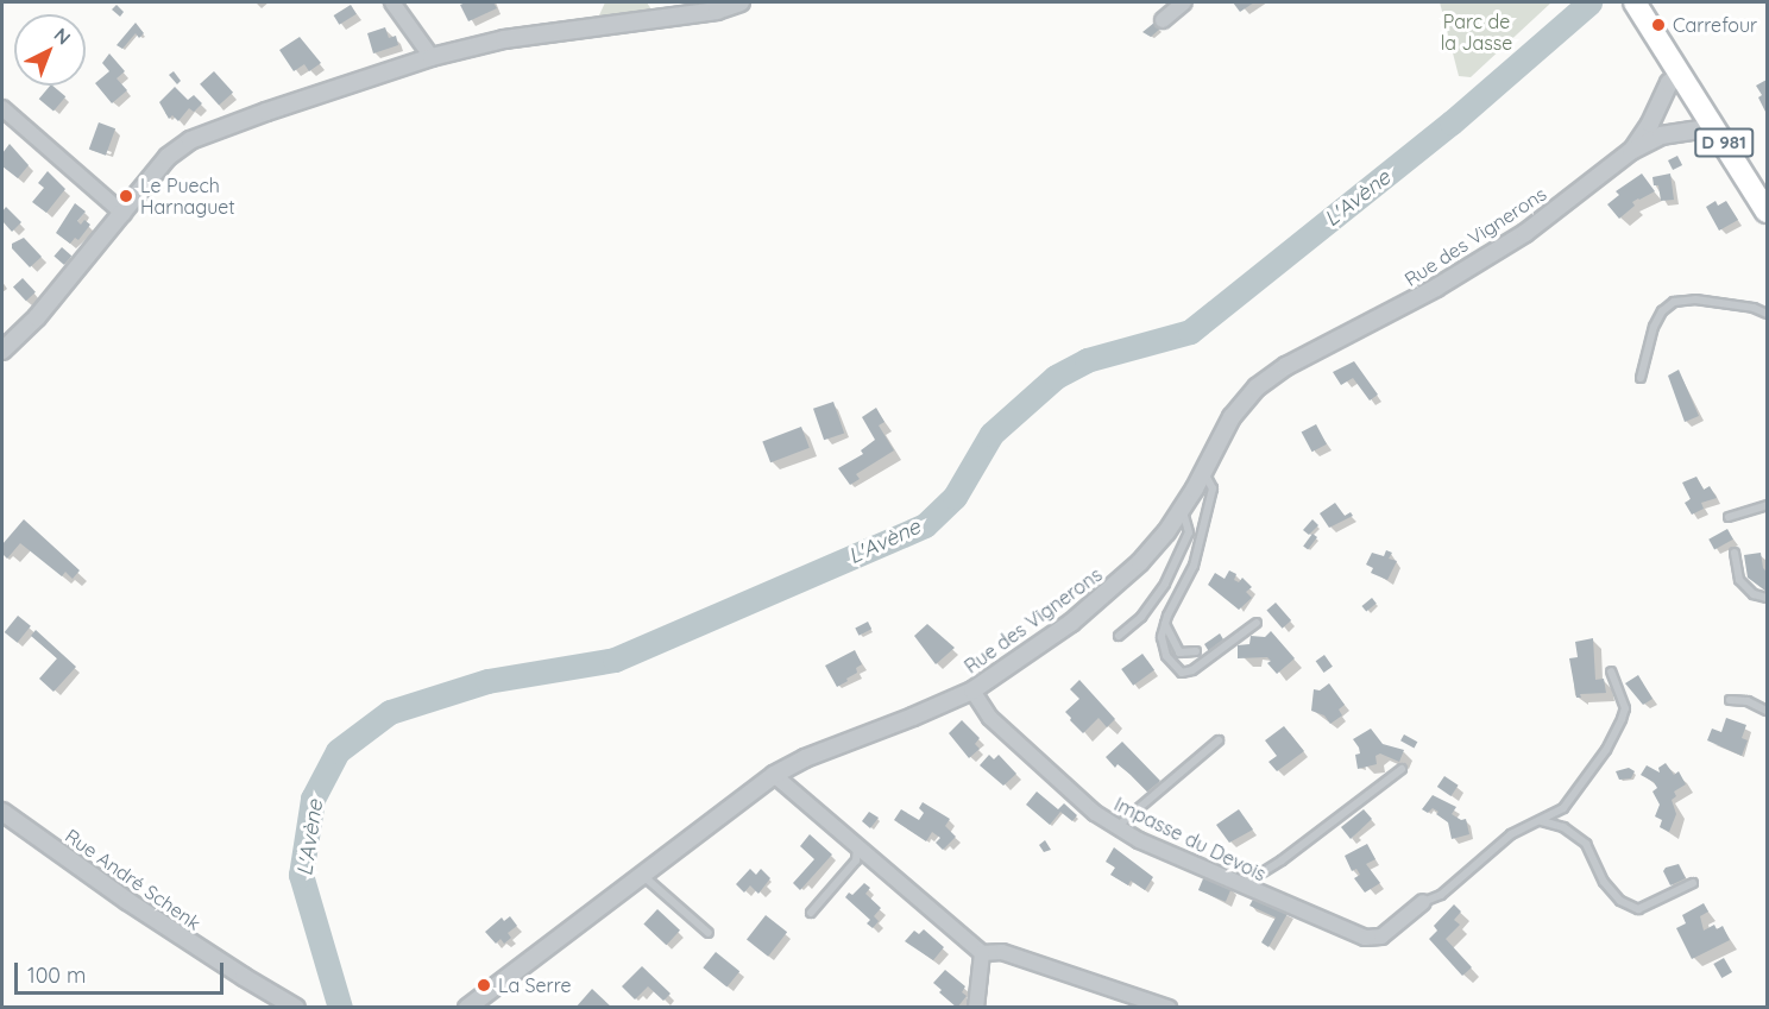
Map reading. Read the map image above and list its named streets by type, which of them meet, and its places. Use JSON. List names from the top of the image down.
{
  "streets": {
    "main road": ["D 981"],
    "street": ["Rue des Vignerons", "Impasse du Devois", "Rue André Schenk"]
  },
  "crossings": [
    ["D 981", "Rue des Vignerons"],
    ["Rue des Vignerons", "Impasse du Devois"]
  ],
  "water": ["L'Avène"],
  "parks": ["Parc de la Jasse"],
  "places": ["Carrefour", "Le Puech Harnaguet", "La Serre"],
  "scale_bar": "100 m",
  "north": "top right"
}
